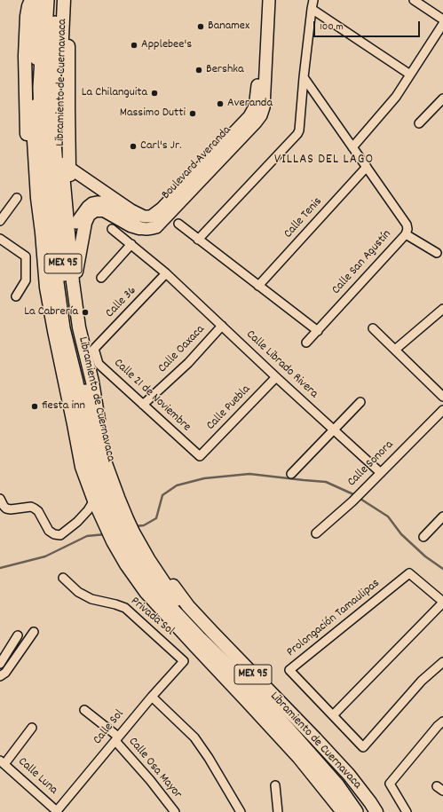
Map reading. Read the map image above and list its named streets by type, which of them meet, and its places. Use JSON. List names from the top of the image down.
{
  "streets": {
    "highway": ["MEX 95"],
    "main road": ["Libramiento de Cuernavaca"],
    "street": [
      "Boulevard Averanda",
      "Calle Tenis",
      "Calle San Agustín",
      "Calle 36",
      "Calle Oaxaca",
      "Calle Librado Rivera",
      "Calle 21 de Noviembre",
      "Calle Puebla",
      "Calle Sonora",
      "Privada Sol",
      "Prolongación Tamaulipas",
      "Calle Sol",
      "Calle Osa Mayor",
      "Calle Luna"
    ]
  },
  "crossings": [
    ["Libramiento de Cuernavaca", "MEX 95"],
    ["Calle Tenis", "Calle San Agustín"],
    ["Calle 36", "Calle Librado Rivera"],
    ["Calle 36", "Calle 21 de Noviembre"],
    ["Calle Oaxaca", "Calle Librado Rivera"],
    ["Calle Oaxaca", "Calle 21 de Noviembre"],
    ["Calle Librado Rivera", "Calle Puebla"],
    ["Calle Librado Rivera", "Calle Sonora"],
    ["Calle 21 de Noviembre", "Calle Puebla"],
    ["Privada Sol", "Calle Sol"],
    ["Calle Sol", "Calle Osa Mayor"],
    ["Calle Sol", "Calle Luna"]
  ],
  "districts": ["VILLAS DEL LAGO"],
  "places": [
    "Banamex",
    "Applebee's",
    "Bershka",
    "La Chilanguita",
    "Averanda",
    "Massimo Dutti",
    "Carl's Jr.",
    "La Cabrería",
    "fiesta inn"
  ],
  "scale_bar": "100 m"
}
